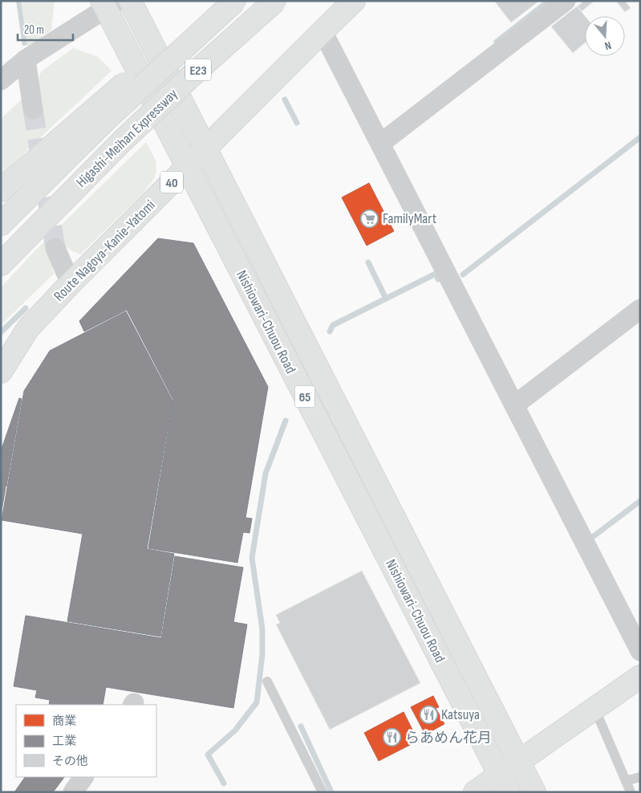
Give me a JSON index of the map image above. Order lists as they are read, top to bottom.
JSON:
{
  "streets": {
    "main road": [
      "E23",
      "Higashi-Meihan Expressway",
      "40",
      "Route Nagoya-Kanie-Yatomi",
      "Nishiowari-Chuou Road",
      "65"
    ]
  },
  "crossings": [
    ["Route Nagoya-Kanie-Yatomi", "Nishiowari-Chuou Road"]
  ],
  "places": {
    "supermarket": ["FamilyMart"],
    "restaurant": ["Katsuya", "らあめん花月"]
  },
  "legend": ["商業", "工業", "その他"],
  "scale_bar": "20 m",
  "north": "bottom"
}
